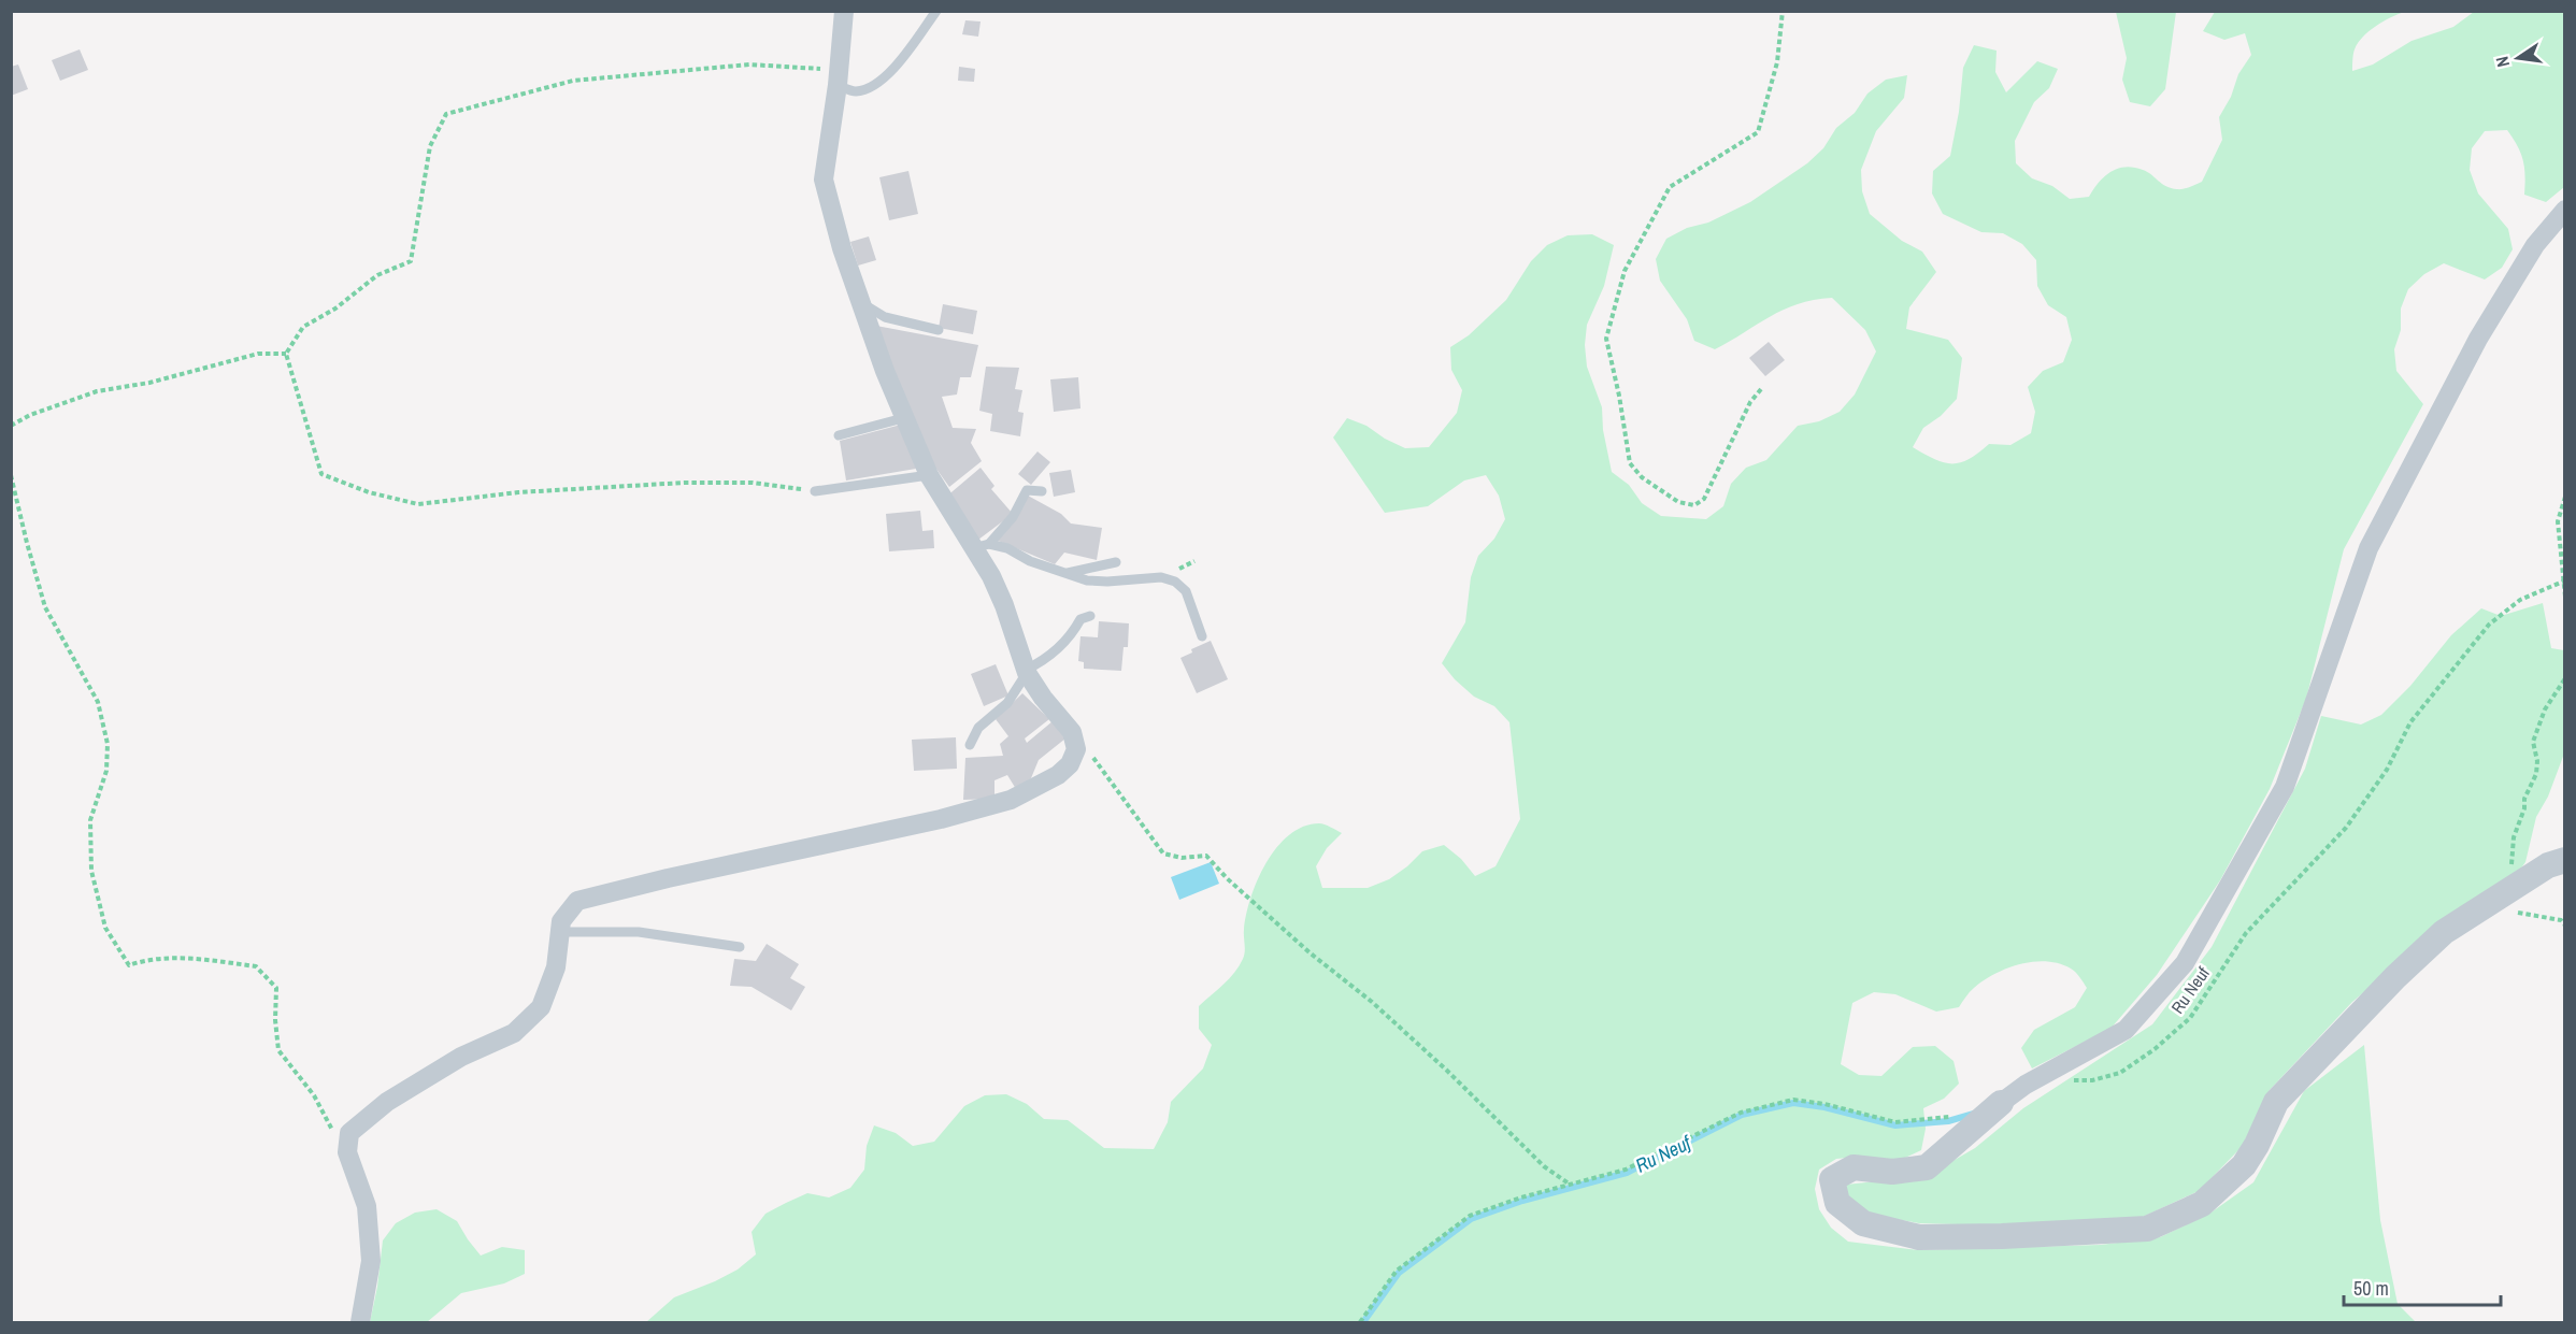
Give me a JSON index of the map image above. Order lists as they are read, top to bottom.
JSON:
{
  "streets": {
    "path": ["Ru Neuf"]
  },
  "water": ["Ru Neuf"],
  "scale_bar": "50 m",
  "north": "left"
}
